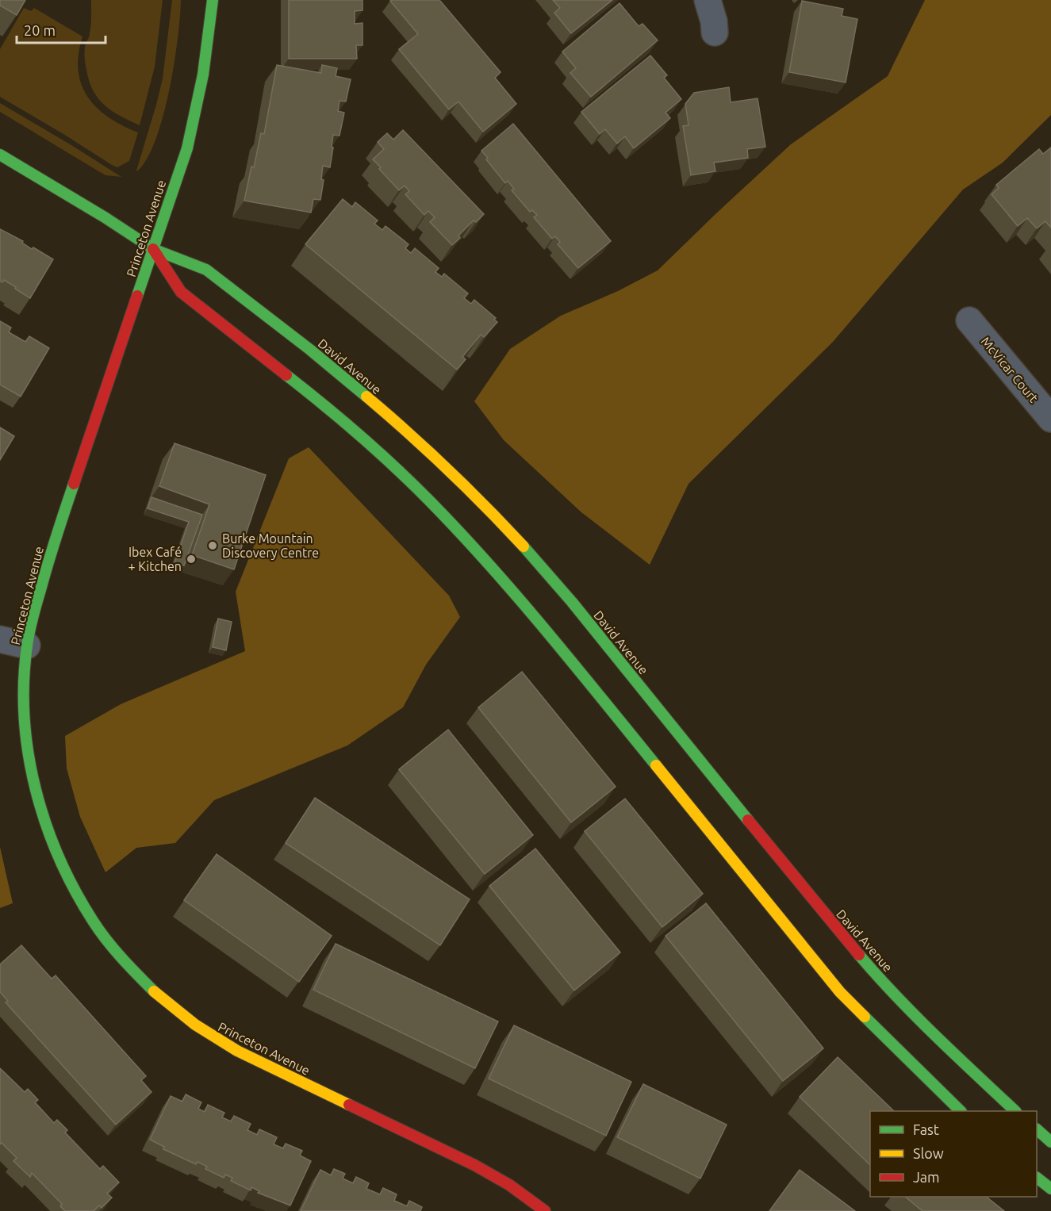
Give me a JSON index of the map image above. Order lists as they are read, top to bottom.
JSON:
{
  "streets": {
    "main road": ["Princeton Avenue", "David Avenue"],
    "street": ["McVicar Court"]
  },
  "crossings": [
    ["Princeton Avenue", "David Avenue"]
  ],
  "places": ["Burke Mountain Discovery Centre", "Ibex Café + Kitchen"],
  "legend": ["Fast", "Slow", "Jam"],
  "scale_bar": "20 m"
}
